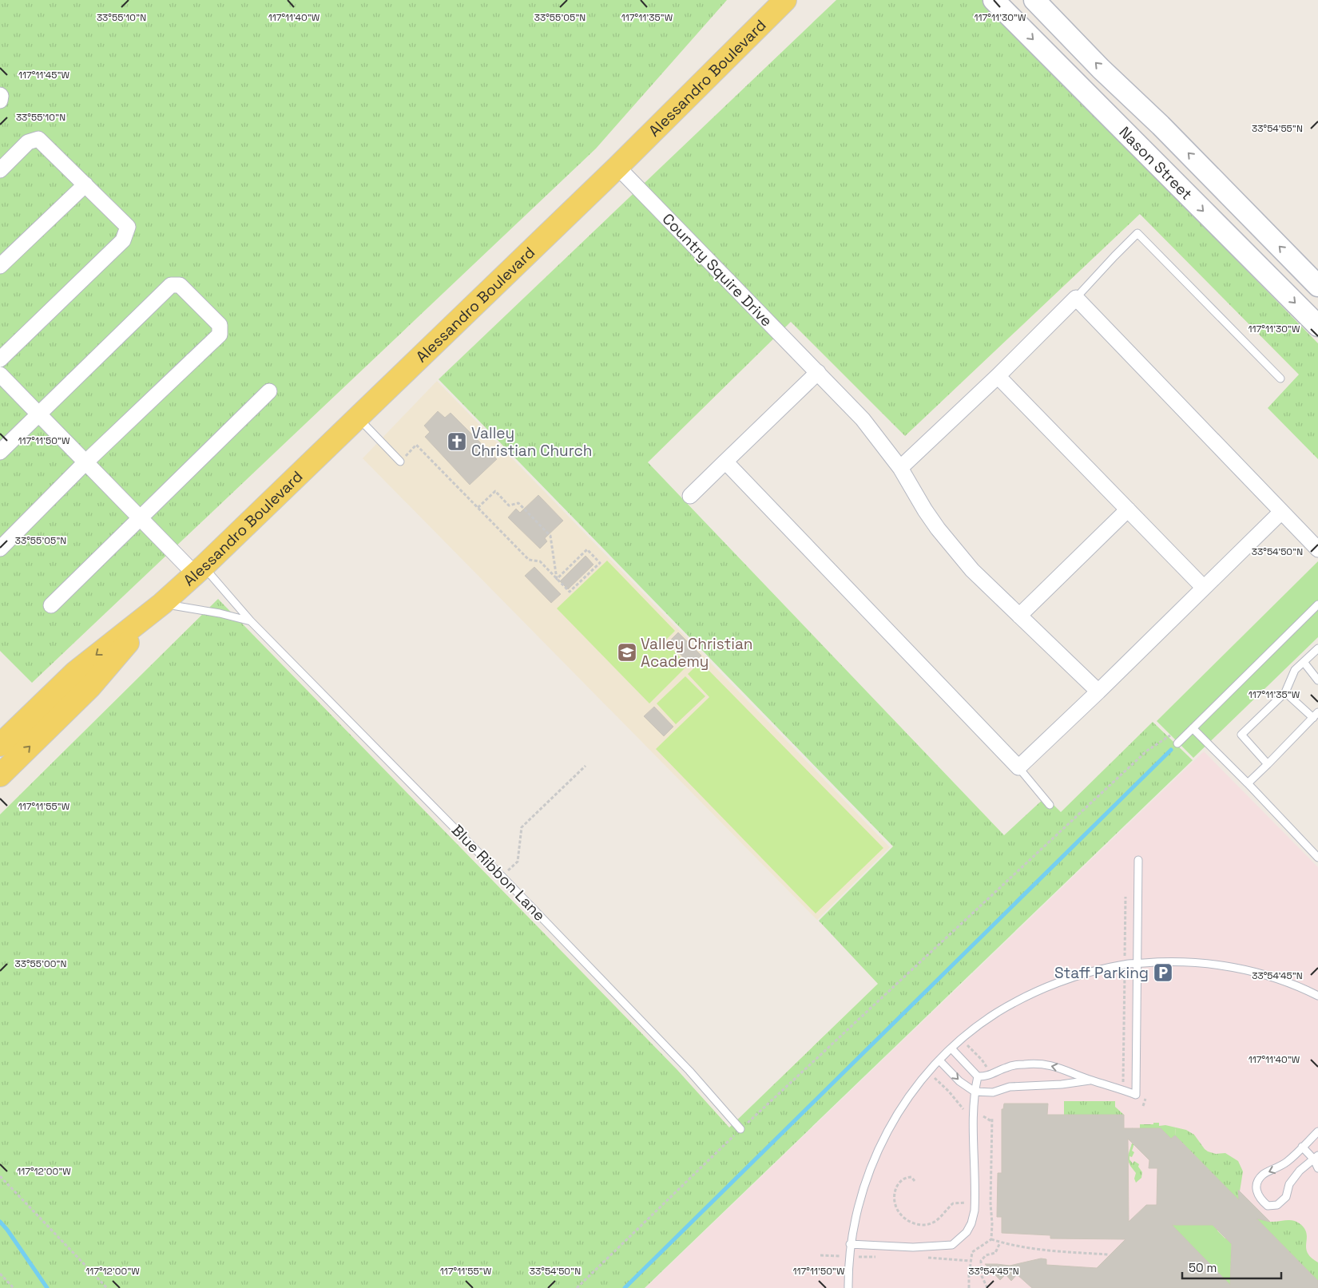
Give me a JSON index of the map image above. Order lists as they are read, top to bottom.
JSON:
{
  "streets": {
    "main road": ["Alessandro Boulevard", "Nason Street"],
    "street": ["Country Squire Drive"],
    "lane": ["Blue Ribbon Lane"]
  },
  "crossings": [
    ["Alessandro Boulevard", "Country Squire Drive"],
    ["Alessandro Boulevard", "Blue Ribbon Lane"]
  ],
  "places": {
    "church": ["Valley Christian Church"],
    "school or university": ["Valley Christian Academy"],
    "parking": ["Staff Parking"]
  },
  "scale_bar": "50 m",
  "coordinates": [
    "33°55'10\"N",
    "33°55'05\"N",
    "117°11'40\"W",
    "117°11'35\"W",
    "117°11'30\"W",
    "117°11'45\"W",
    "33°54'55\"N",
    "117°11'50\"W",
    "33°54'50\"N",
    "117°11'55\"W",
    "33°55'00\"N",
    "33°54'45\"N",
    "117°12'00\"W"
  ]
}
